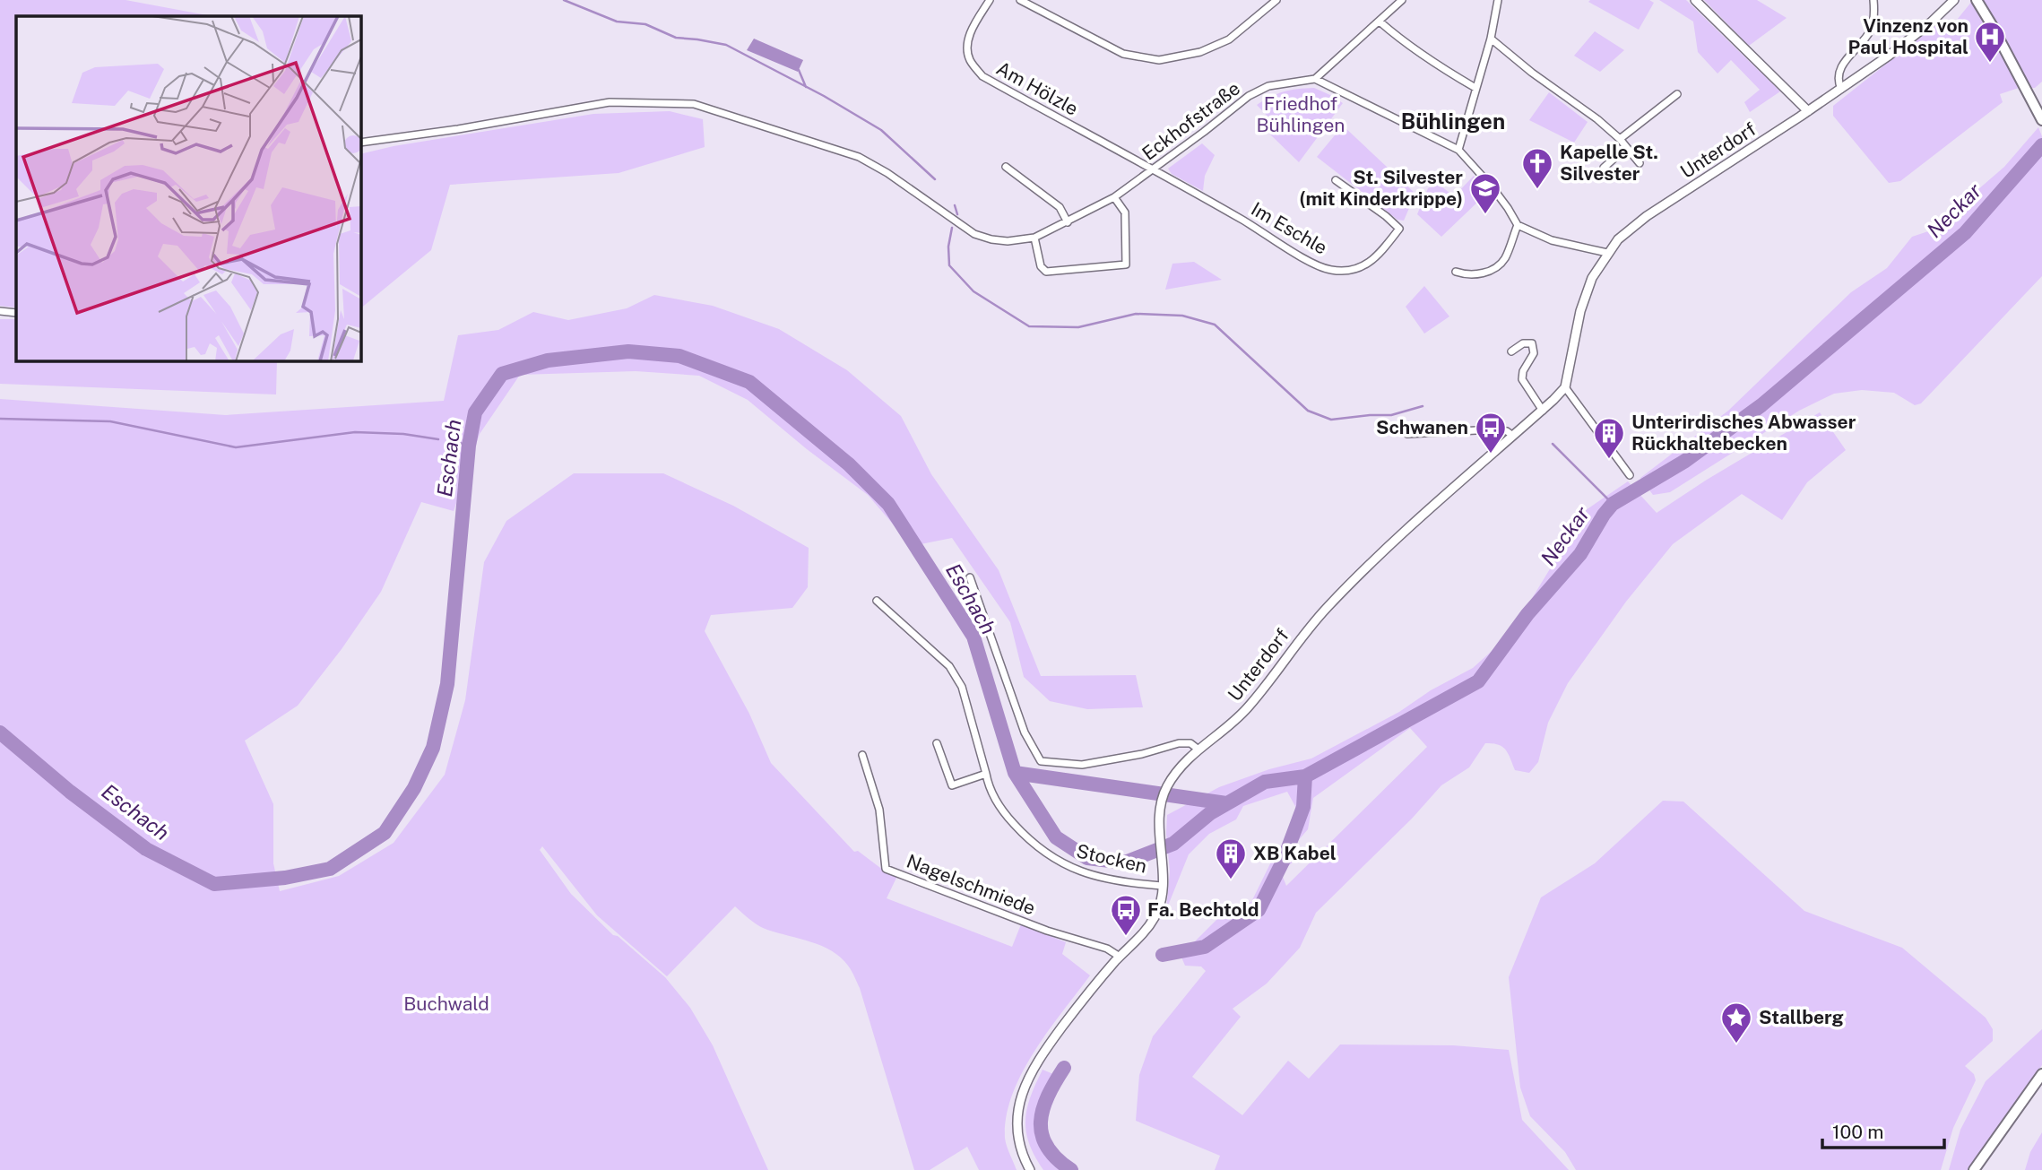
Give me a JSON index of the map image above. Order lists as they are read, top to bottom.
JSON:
{
  "streets": {
    "street": [
      "Am Hölzle",
      "Eckhofstraße",
      "Unterdorf",
      "Im Eschle",
      "Stocken",
      "Nagelschmiede"
    ]
  },
  "crossings": [
    ["Am Hölzle", "Eckhofstraße"],
    ["Am Hölzle", "Im Eschle"],
    ["Eckhofstraße", "Im Eschle"],
    ["Unterdorf", "Stocken"],
    ["Unterdorf", "Nagelschmiede"]
  ],
  "districts": ["Bühlingen"],
  "water": ["Neckar", "Eschach"],
  "parks": ["Friedhof Bühlingen", "Buchwald"],
  "places": {
    "hospital": ["Vinzenz von Paul Hospital"],
    "church": ["Kapelle St. Silvester"],
    "school or university": ["St. Silvester (mit Kinderkrippe)"],
    "bus stop": ["Schwanen", "Fa. Bechtold"],
    "building": ["Unterirdisches Abwasser Rückhaltebecken", "XB Kabel"],
    "place": ["Stallberg"]
  },
  "scale_bar": "100 m"
}
